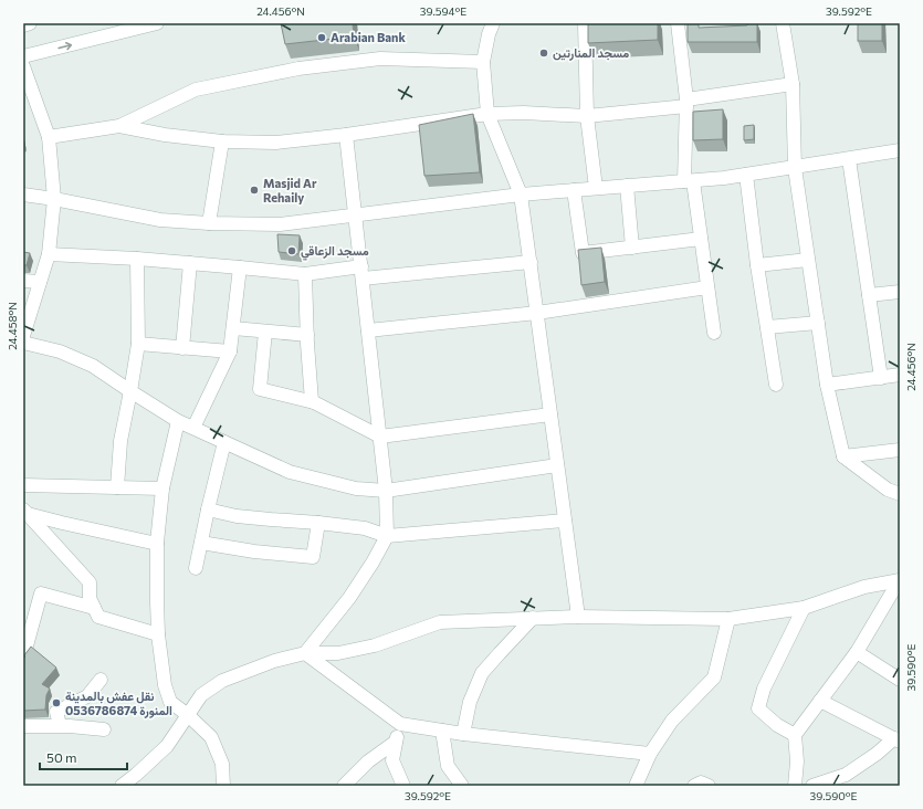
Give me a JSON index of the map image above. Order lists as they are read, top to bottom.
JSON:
{
  "places": [
    "Arabian Bank",
    "مسجد المنارتين",
    "Masjid Ar Rehaily",
    "مسجد الزعاقي",
    "نقل عفش بالمدينة المنورة 0536786874"
  ],
  "scale_bar": "50 m",
  "coordinates": [
    "24.456°N",
    "39.594°E",
    "39.592°E",
    "24.458°N",
    "39.590°E"
  ]
}
